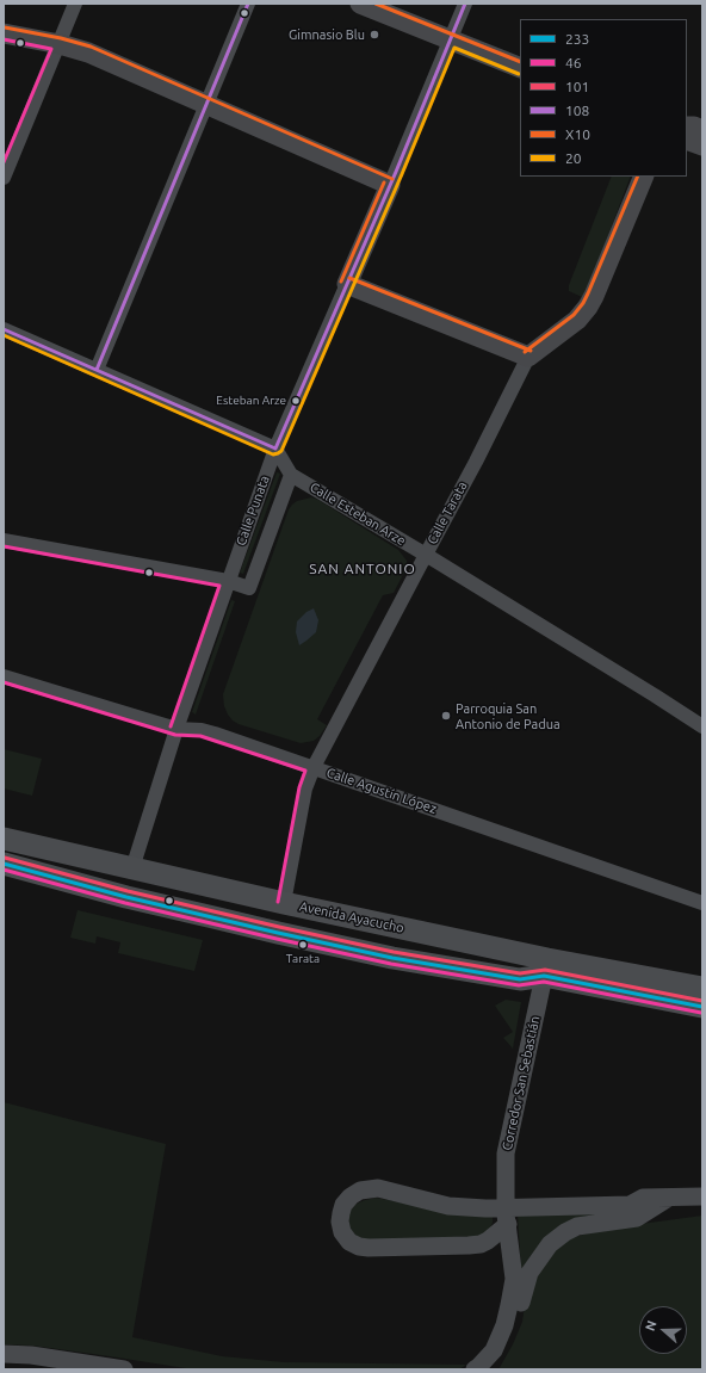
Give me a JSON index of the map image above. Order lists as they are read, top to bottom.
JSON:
{
  "streets": {
    "main road": ["Calle Punata", "Calle Tarata", "Avenida Ayacucho"],
    "street": ["Calle Esteban Arze", "Calle Agustín López", "Corredor San Sebastián"]
  },
  "crossings": [
    ["Calle Punata", "Calle Esteban Arze"],
    ["Calle Punata", "Calle Agustín López"],
    ["Calle Punata", "Avenida Ayacucho"],
    ["Calle Tarata", "Calle Esteban Arze"],
    ["Calle Tarata", "Calle Agustín López"],
    ["Calle Tarata", "Avenida Ayacucho"],
    ["Avenida Ayacucho", "Corredor San Sebastián"]
  ],
  "districts": ["SAN ANTONIO"],
  "places": [
    "Gimnasio Blu",
    "Esteban Arze",
    "Parroquia San Antonio de Padua",
    "Tarata"
  ],
  "lines": [
    "transit line 108",
    "transit line X10",
    "transit line 46",
    "transit line 20",
    "transit line 101",
    "transit line 233"
  ],
  "legend": [
    "233",
    "46",
    "101",
    "108",
    "X10",
    "20"
  ],
  "north": "left"
}
